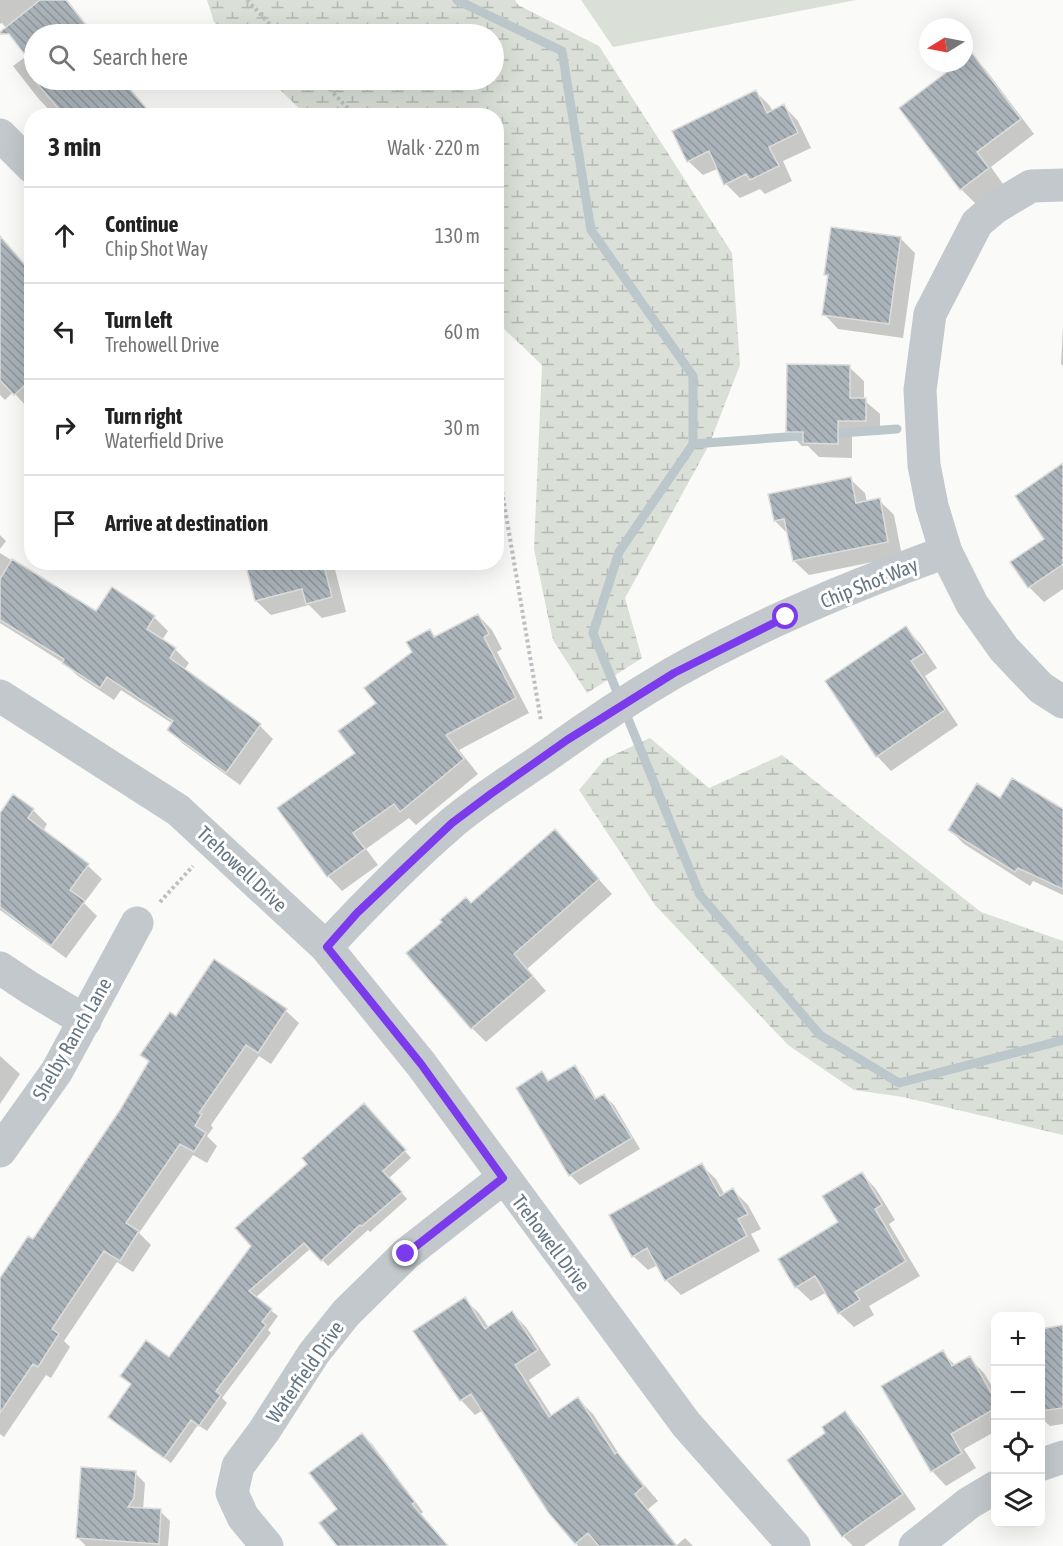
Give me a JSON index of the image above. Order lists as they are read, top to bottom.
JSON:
{
  "streets": {
    "street": [
      "Chip Shot Way",
      "Trehowell Drive",
      "Shelby Ranch Lane",
      "Waterfield Drive"
    ]
  },
  "crossings": [
    ["Chip Shot Way", "Trehowell Drive"],
    ["Trehowell Drive", "Waterfield Drive"]
  ],
  "north": "left",
  "page": {
    "search": "Search here",
    "heading": ["3 min", "Walk · 220 m"],
    "list": [
      ["Continue", "Chip Shot Way", "130 m"],
      ["Turn left", "Trehowell Drive", "60 m"],
      ["Turn right", "Waterfield Drive", "30 m"],
      "Arrive at destination"
    ],
    "map_buttons": ["+", "−"]
  }
}
